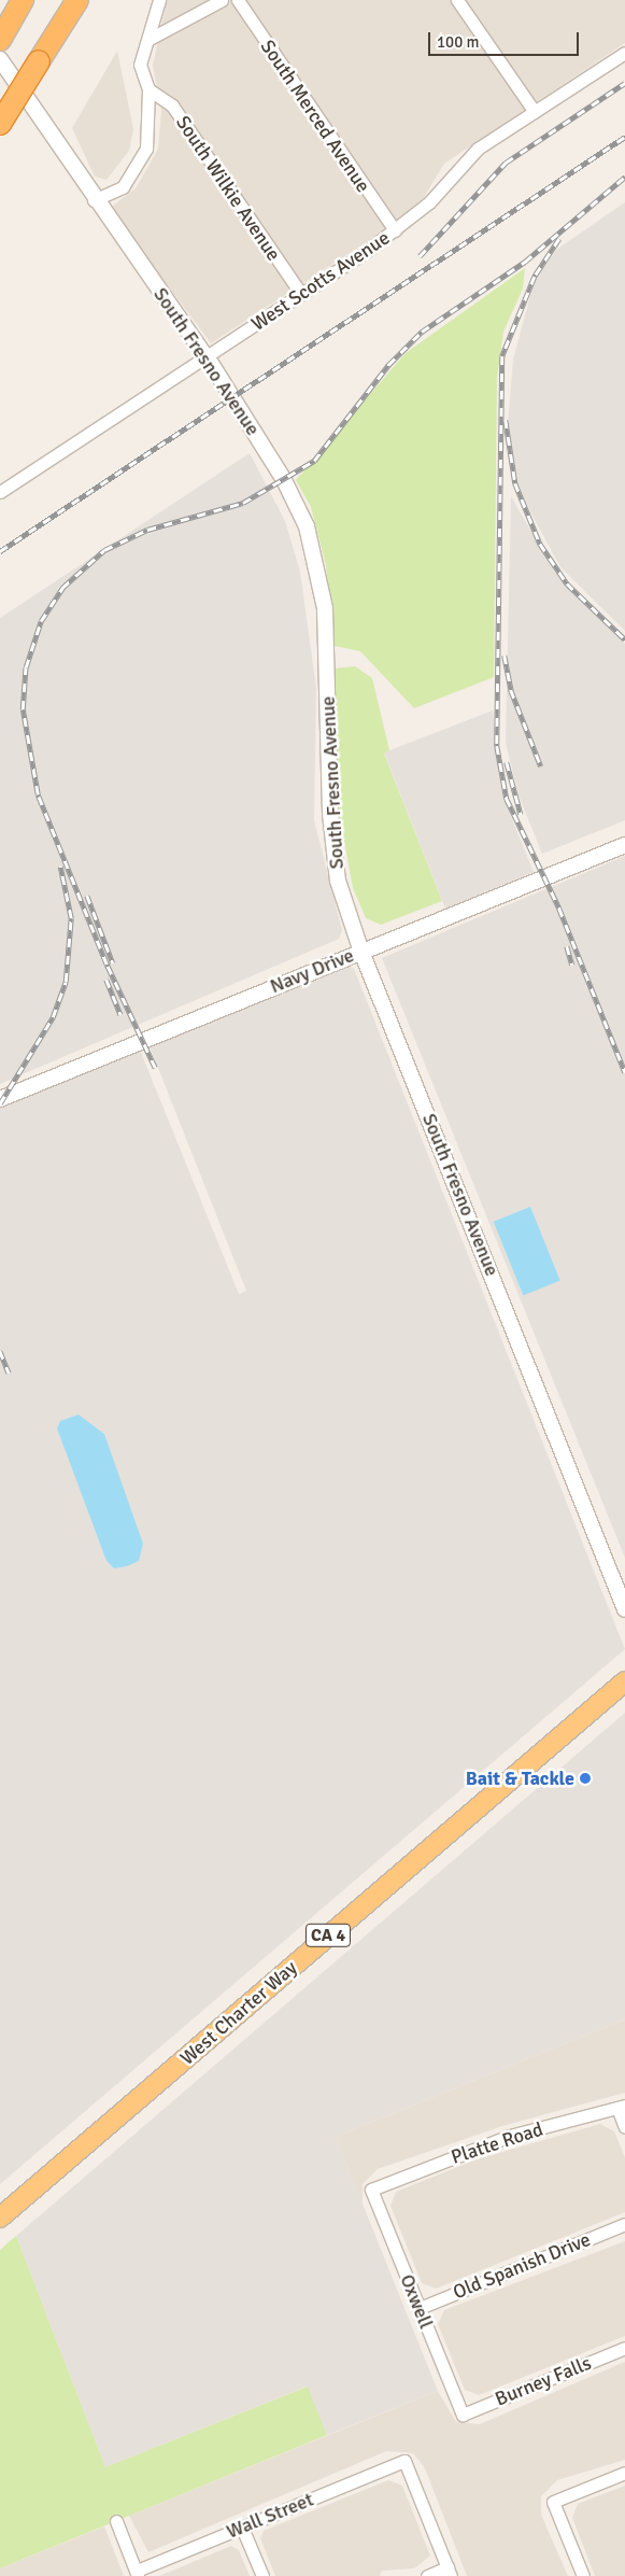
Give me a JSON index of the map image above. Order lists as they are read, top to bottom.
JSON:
{
  "streets": {
    "highway": ["CA 4", "West Charter Way"],
    "street": [
      "South Merced Avenue",
      "South Wilkie Avenue",
      "West Scotts Avenue",
      "South Fresno Avenue",
      "Navy Drive",
      "Platte Road",
      "Old Spanish Drive",
      "Oxwell",
      "Burney Falls",
      "Wall Street"
    ]
  },
  "crossings": [
    ["South Merced Avenue", "West Scotts Avenue"],
    ["South Wilkie Avenue", "West Scotts Avenue"],
    ["West Scotts Avenue", "South Fresno Avenue"],
    ["South Fresno Avenue", "Navy Drive"],
    ["Platte Road", "Oxwell"],
    ["Old Spanish Drive", "Oxwell"],
    ["Oxwell", "Burney Falls"]
  ],
  "places": ["Bait & Tackle"],
  "scale_bar": "100 m"
}
